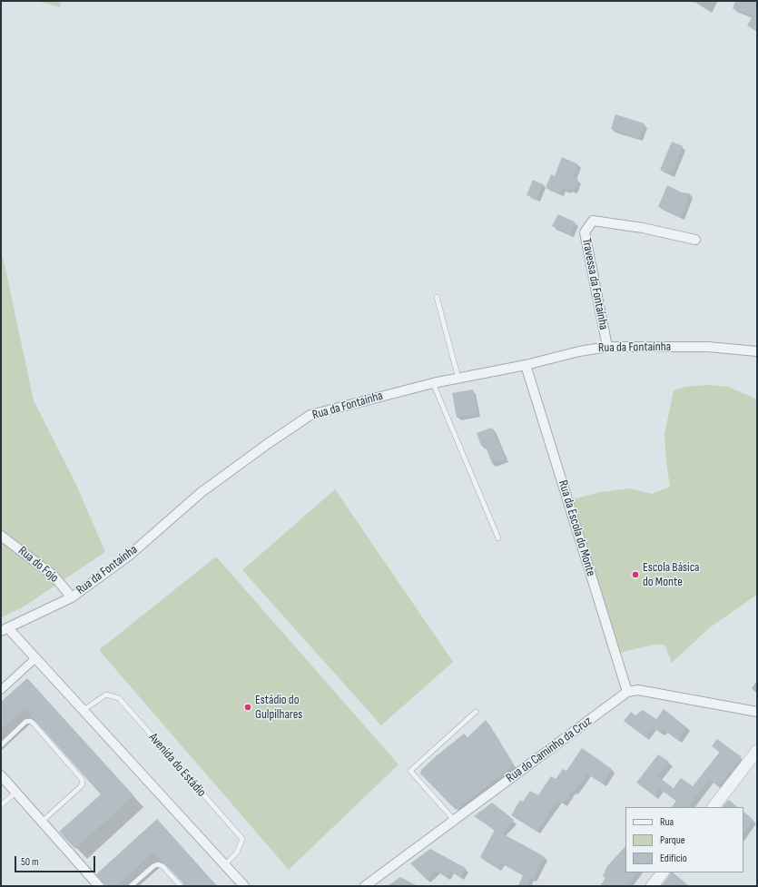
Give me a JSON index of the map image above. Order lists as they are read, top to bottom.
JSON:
{
  "streets": {
    "street": [
      "Travessa da Fontaínha",
      "Rua da Fontaínha",
      "Rua da Escola do Monte",
      "Rua do Fojo",
      "Rua do Caminho da Cruz"
    ],
    "lane": ["Avenida do Estádio"]
  },
  "crossings": [
    ["Travessa da Fontaínha", "Rua da Fontaínha"],
    ["Rua da Fontaínha", "Rua da Escola do Monte"],
    ["Rua da Fontaínha", "Rua do Fojo"],
    ["Rua da Escola do Monte", "Rua do Caminho da Cruz"]
  ],
  "places": ["Escola Básica do Monte", "Estádio do Gulpilhares"],
  "legend": ["Rua", "Parque", "Edifício"],
  "scale_bar": "50 m"
}
